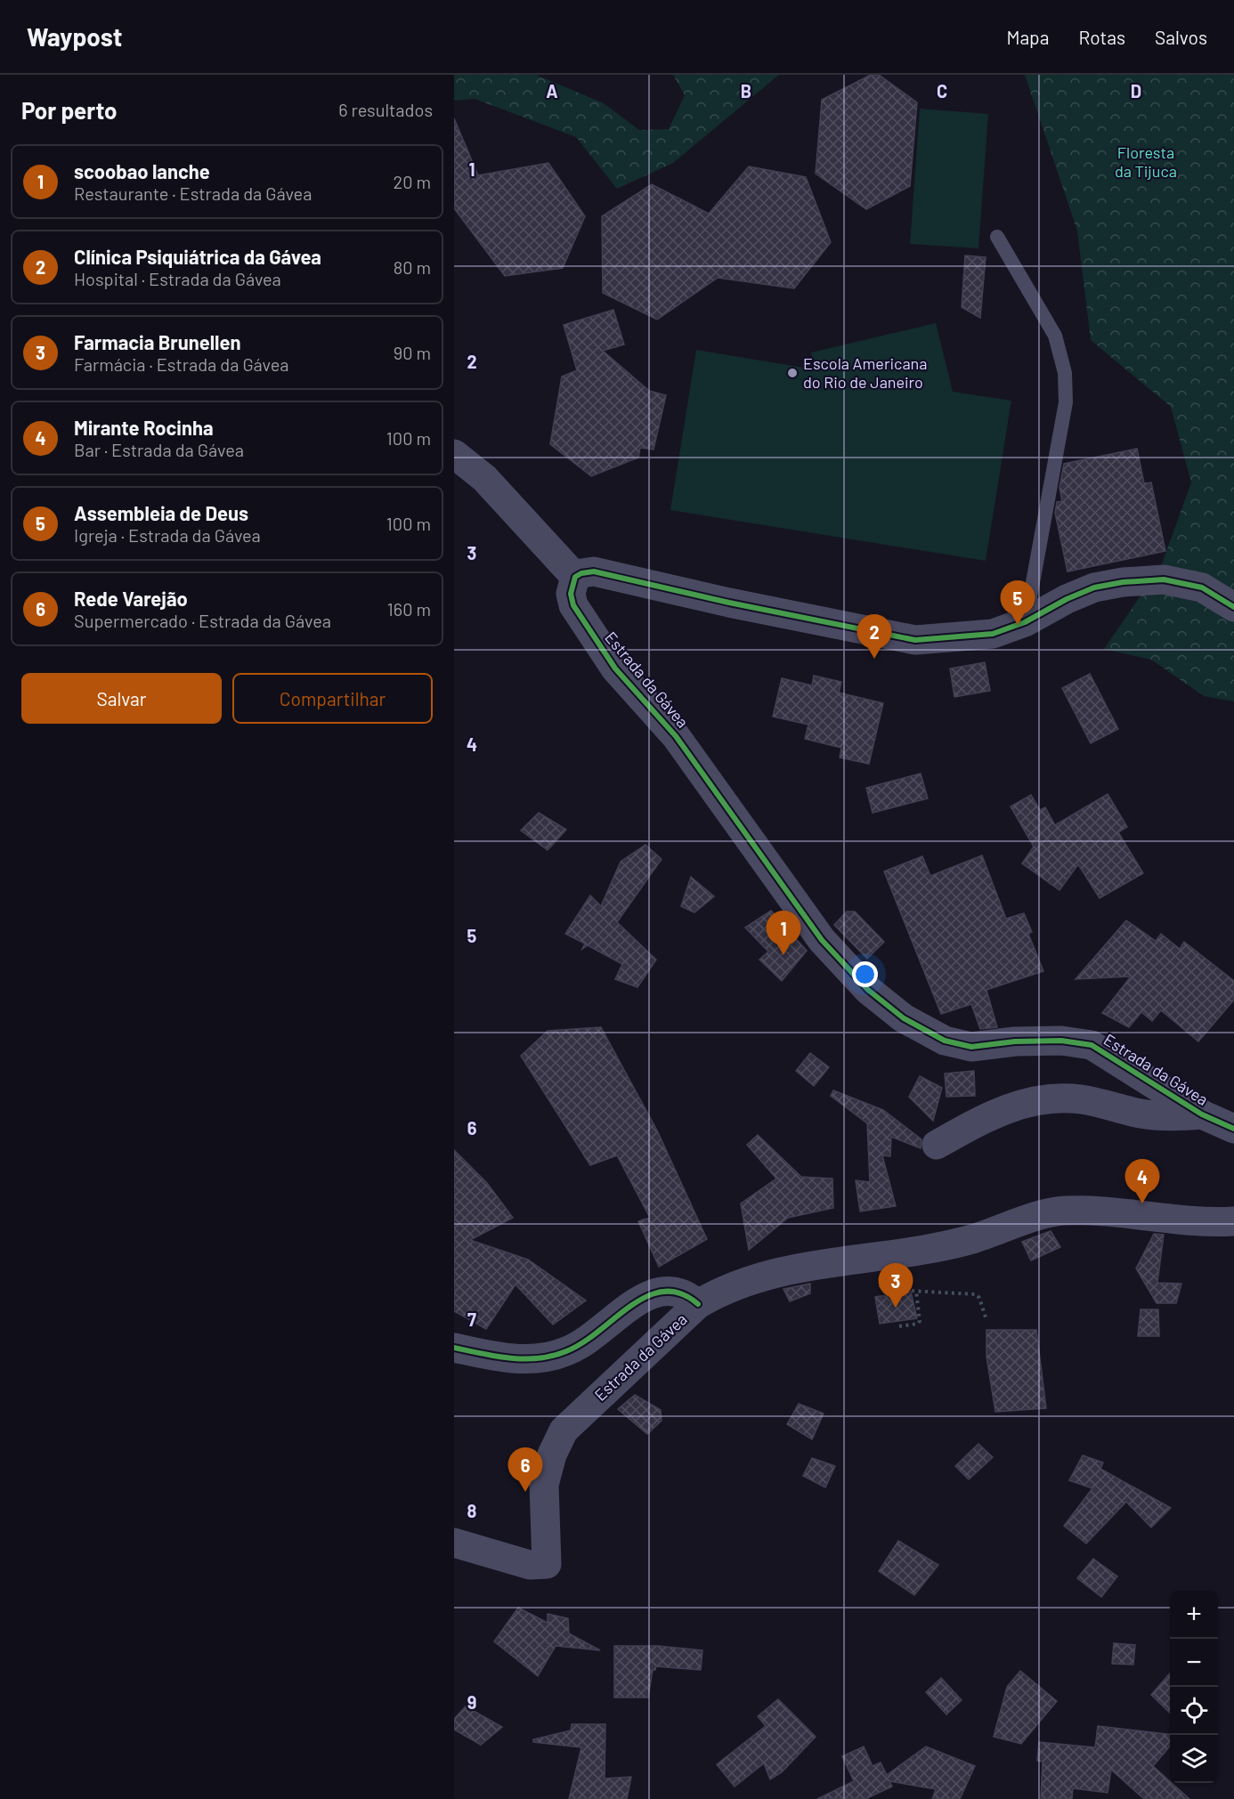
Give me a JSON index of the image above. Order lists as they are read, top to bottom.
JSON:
{
  "streets": {
    "street": ["Estrada da Gávea"]
  },
  "parks": ["Floresta da Tijuca"],
  "places": ["Escola Americana do Rio de Janeiro"],
  "page": {
    "header": "Waypost",
    "nav": ["Mapa", "Rotas", "Salvos"],
    "heading": ["Por perto", "6 resultados"],
    "list": [
      {
        "mark": "1",
        "name": "scoobao lanche",
        "note": "Restaurante · Estrada da Gávea",
        "value": "20 m"
      },
      {
        "mark": "2",
        "name": "Clínica Psiquiátrica da Gávea",
        "note": "Hospital · Estrada da Gávea",
        "value": "80 m"
      },
      {
        "mark": "3",
        "name": "Farmacia Brunellen",
        "note": "Farmácia · Estrada da Gávea",
        "value": "90 m"
      },
      {
        "mark": "4",
        "name": "Mirante Rocinha",
        "note": "Bar · Estrada da Gávea",
        "value": "100 m"
      },
      {
        "mark": "5",
        "name": "Assembleia de Deus",
        "note": "Igreja · Estrada da Gávea",
        "value": "100 m"
      },
      {
        "mark": "6",
        "name": "Rede Varejão",
        "note": "Supermercado · Estrada da Gávea",
        "value": "160 m"
      }
    ],
    "pins": [
      "5",
      "2",
      "1",
      "4",
      "3",
      "6"
    ],
    "buttons": ["Salvar", "Compartilhar"],
    "map_buttons": ["+", "−"]
  },
  "grid": {
    "columns": [
      "A",
      "B",
      "C",
      "D"
    ],
    "rows": [
      "1",
      "2",
      "3",
      "4",
      "5",
      "6",
      "7",
      "8",
      "9"
    ]
  }
}
